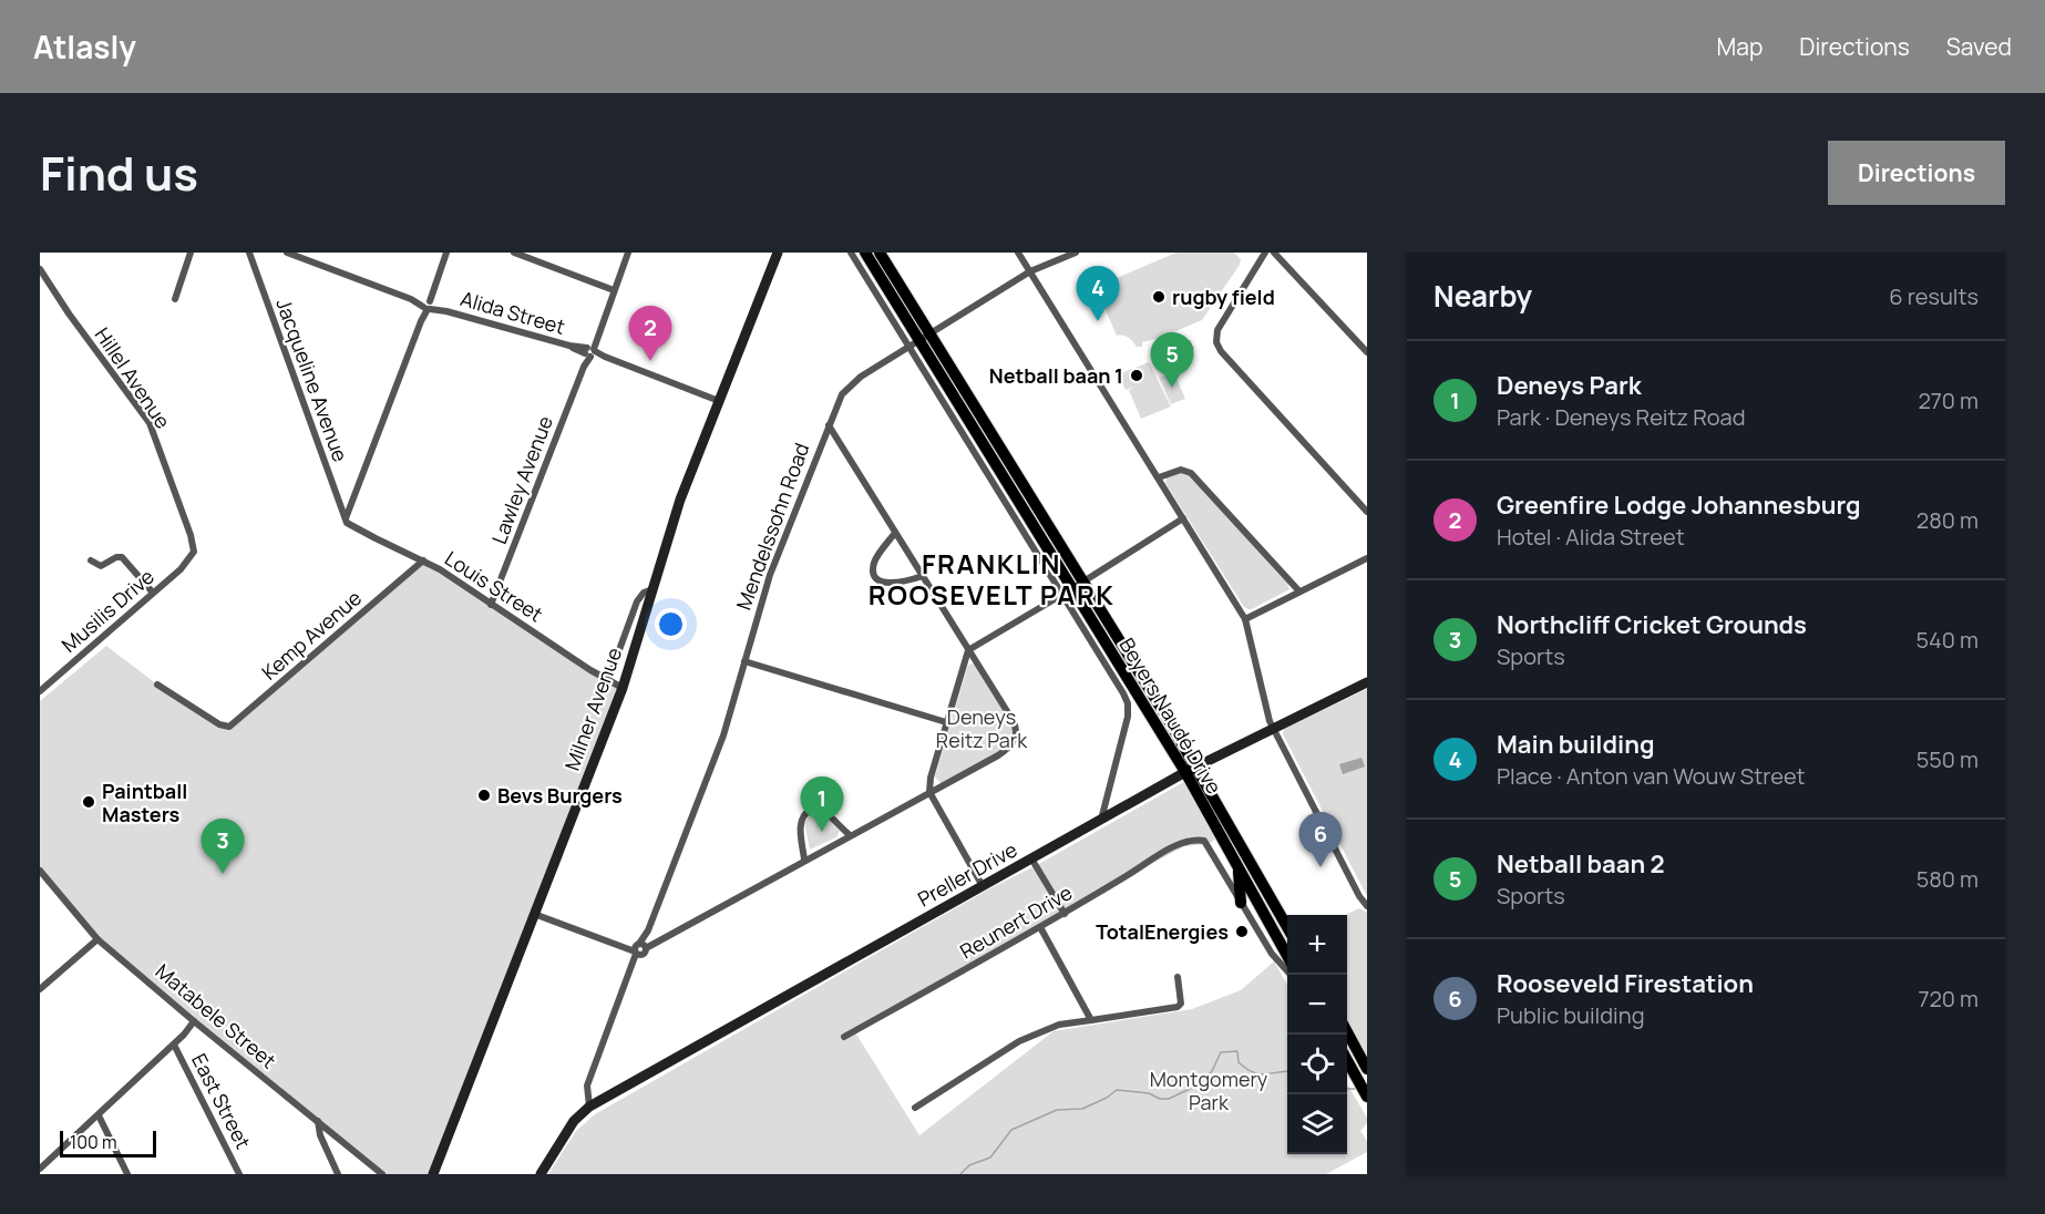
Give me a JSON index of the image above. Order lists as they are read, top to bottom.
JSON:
{
  "streets": {
    "main road": ["Milner Avenue", "Beyers Naudé Drive", "Preller Drive"],
    "street": [
      "Alida Street",
      "Hillel Avenue",
      "Jacqueline Avenue",
      "Lawley Avenue",
      "Mendelssohn Road",
      "Louis Street",
      "Musilis Drive",
      "Kemp Avenue",
      "Reunert Drive",
      "Matabele Street",
      "East Street"
    ]
  },
  "crossings": [
    ["Alida Street", "Lawley Avenue"],
    ["Alida Street", "Milner Avenue"],
    ["Hillel Avenue", "Musilis Drive"],
    ["Jacqueline Avenue", "Louis Street"],
    ["Lawley Avenue", "Louis Street"],
    ["Mendelssohn Road", "Beyers Naudé Drive"],
    ["Mendelssohn Road", "Preller Drive"],
    ["Louis Street", "Kemp Avenue"],
    ["Louis Street", "Milner Avenue"],
    ["Beyers Naudé Drive", "Preller Drive"]
  ],
  "districts": ["FRANKLIN ROOSEVELT PARK"],
  "parks": ["Deneys Reitz Park", "Montgomery Park"],
  "places": [
    "rugby field",
    "Netball baan 1",
    "Bevs Burgers",
    "Paintball Masters",
    "TotalEnergies"
  ],
  "scale_bar": "100 m",
  "page": {
    "header": "Atlasly",
    "nav": ["Map", "Directions", "Saved"],
    "title": "Find us",
    "buttons": "Directions",
    "heading": ["Nearby", "6 results"],
    "pins": [
      "4",
      "2",
      "5",
      "1",
      "6",
      "3"
    ],
    "list": [
      {
        "mark": "1",
        "name": "Deneys Park",
        "note": "Park · Deneys Reitz Road",
        "value": "270 m"
      },
      {
        "mark": "2",
        "name": "Greenfire Lodge Johannesburg",
        "note": "Hotel · Alida Street",
        "value": "280 m"
      },
      {
        "mark": "3",
        "name": "Northcliff Cricket Grounds",
        "note": "Sports",
        "value": "540 m"
      },
      {
        "mark": "4",
        "name": "Main building",
        "note": "Place · Anton van Wouw Street",
        "value": "550 m"
      },
      {
        "mark": "5",
        "name": "Netball baan 2",
        "note": "Sports",
        "value": "580 m"
      },
      {
        "mark": "6",
        "name": "Rooseveld Firestation",
        "note": "Public building",
        "value": "720 m"
      }
    ],
    "map_buttons": ["+", "−"],
    "scale": "100 m"
  }
}
